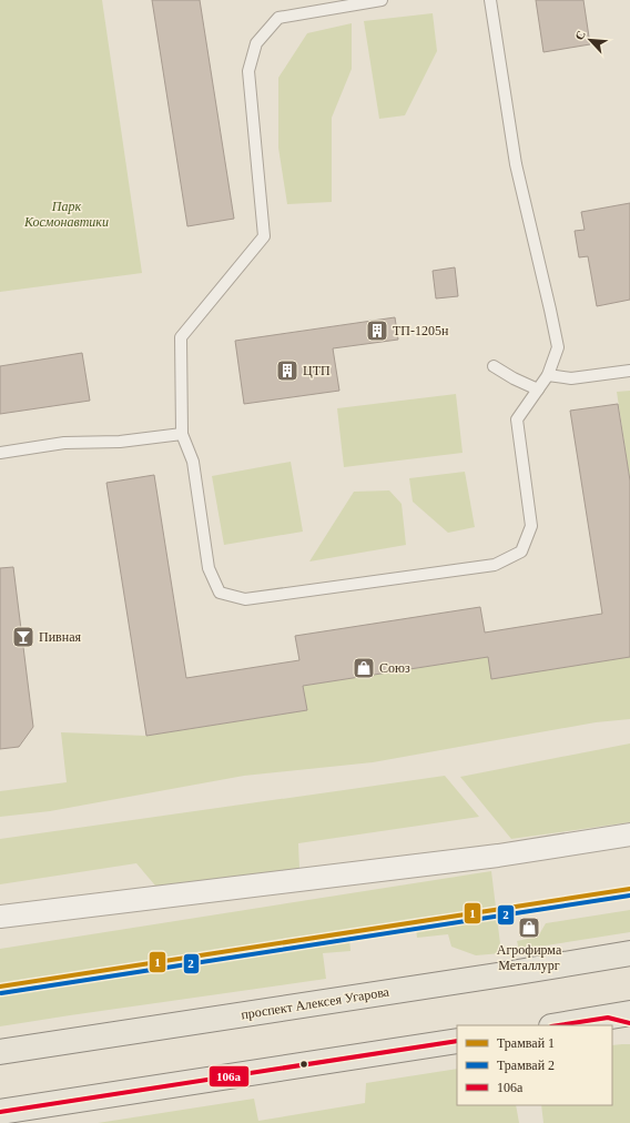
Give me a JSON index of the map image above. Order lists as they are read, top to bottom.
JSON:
{
  "streets": {
    "main road": ["проспект Алексея Угарова"]
  },
  "parks": ["Парк Космонавтики"],
  "places": {
    "building": ["ТП-1205н", "ЦТП"],
    "bar": ["Пивная"],
    "shop": ["Союз", "Агрофирма Металлург"]
  },
  "lines": ["tram line 1", "tram line 2", "transit line 106а"],
  "legend": ["Трамвай 1", "Трамвай 2", "106а"],
  "north": "top left"
}
